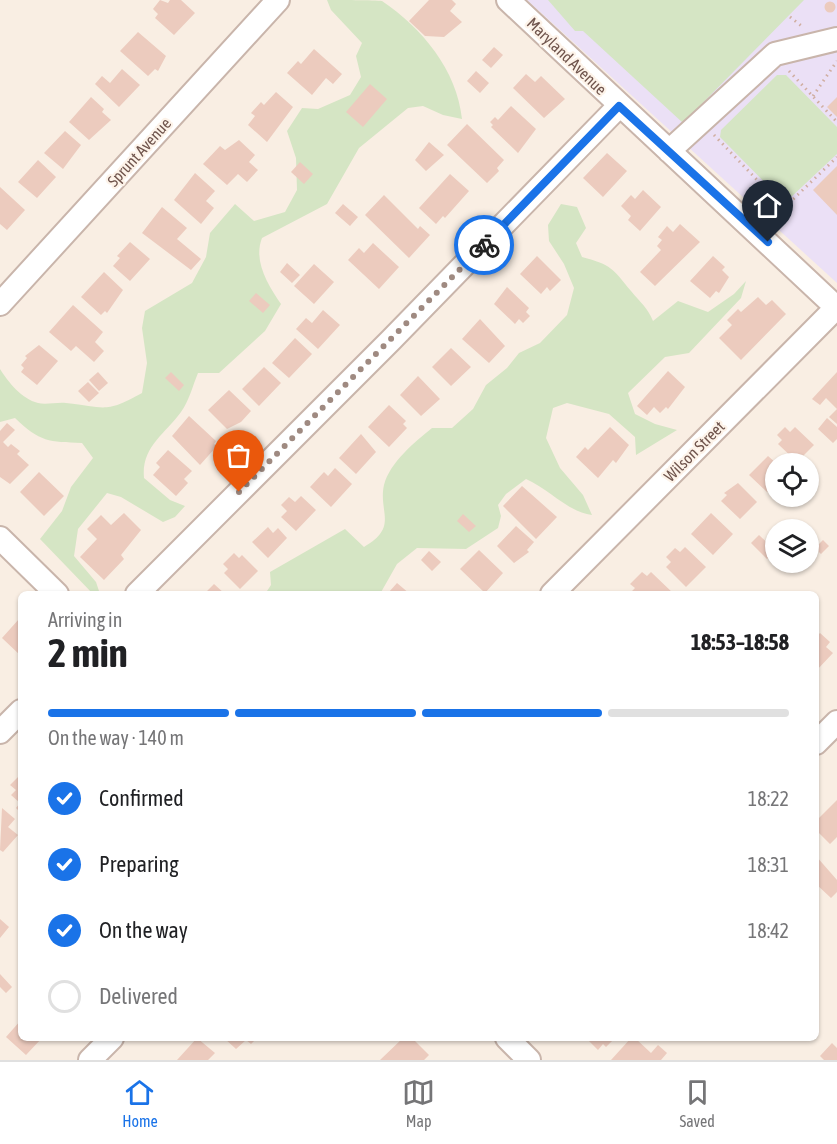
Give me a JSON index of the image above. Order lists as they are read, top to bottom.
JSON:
{
  "streets": {
    "street": ["Maryland Avenue", "Sprunt Avenue", "Wilson Street"]
  },
  "crossings": [
    ["Maryland Avenue", "Wilson Street"]
  ],
  "page": {
    "heading": ["2 min", "Arriving in", "18:53–18:58"],
    "bar": "On the way · 140 m",
    "list": [
      ["Confirmed", "18:22"],
      ["Preparing", "18:31"],
      ["On the way", "18:42"],
      "Delivered"
    ],
    "tabs": ["Home", "Map", "Saved"]
  }
}
